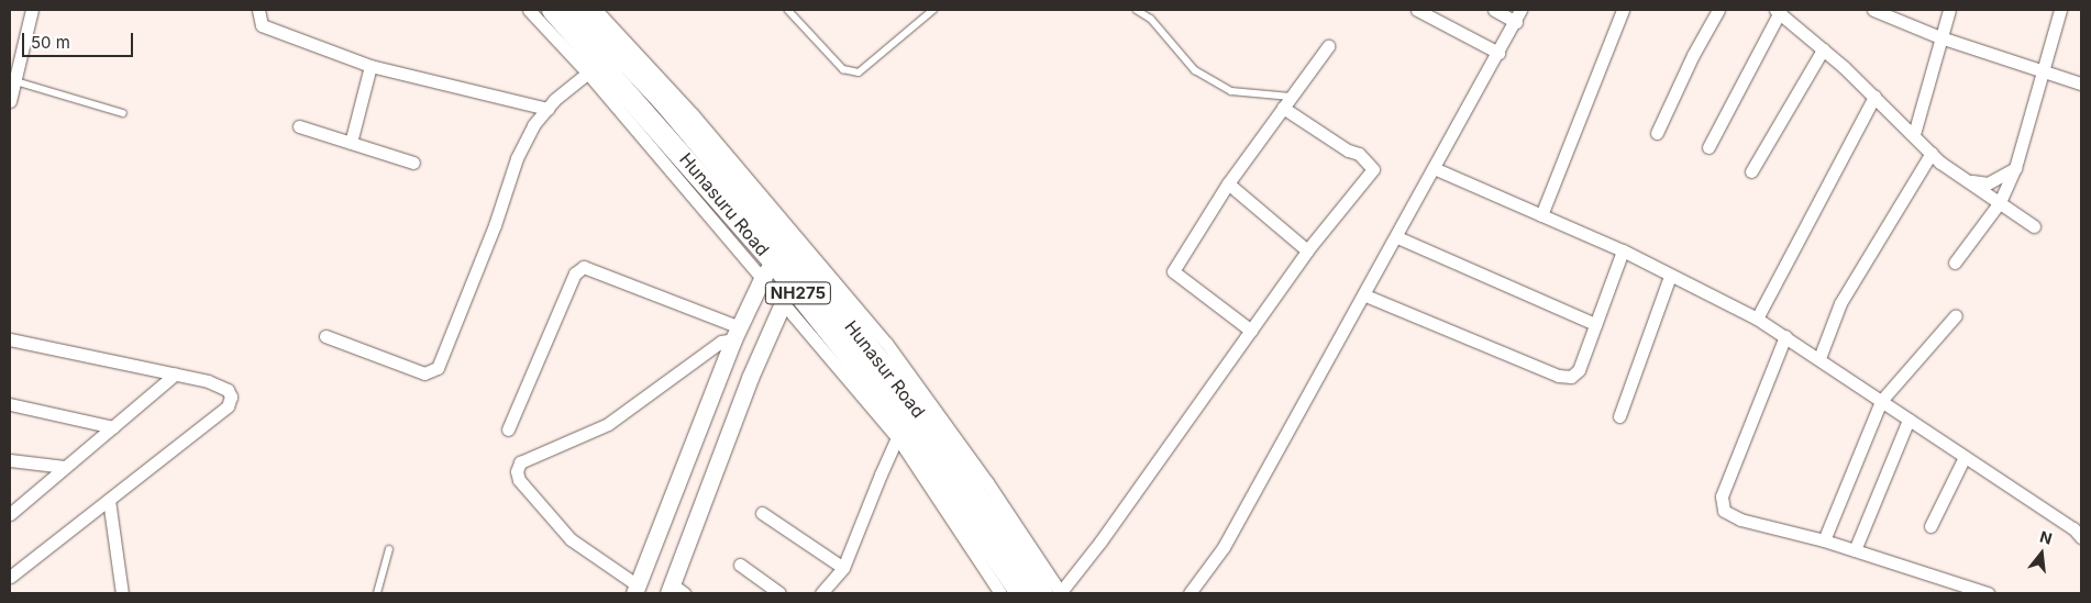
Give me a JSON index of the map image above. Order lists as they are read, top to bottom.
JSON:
{
  "streets": {
    "highway": ["Hunasuru Road", "NH275", "Hunasur Road"]
  },
  "crossings": [
    ["Hunasuru Road", "Hunasur Road"],
    ["NH275", "Hunasur Road"]
  ],
  "scale_bar": "50 m",
  "north": "top"
}
